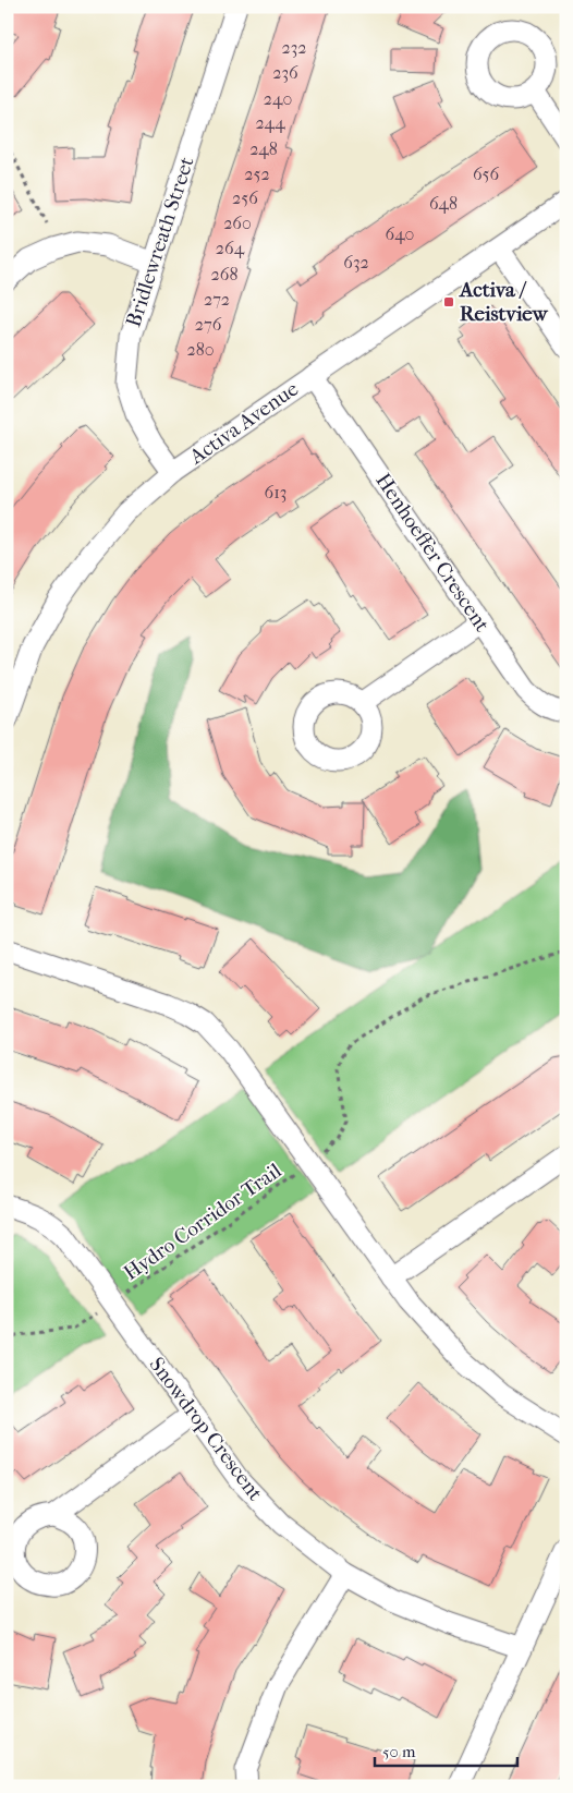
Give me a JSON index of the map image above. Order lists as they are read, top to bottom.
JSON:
{
  "streets": {
    "street": [
      "Bridlewreath Street",
      "Activa Avenue",
      "Henhoeffer Crescent",
      "Snowdrop Crescent"
    ],
    "path": ["Hydro Corridor Trail"]
  },
  "crossings": [
    ["Bridlewreath Street", "Activa Avenue"],
    ["Activa Avenue", "Henhoeffer Crescent"]
  ],
  "places": {
    "transit": ["Activa / Reistview"]
  },
  "house_numbers": [
    "232",
    "236",
    "240",
    "244",
    "248",
    "252",
    "656",
    "256",
    "648",
    "260",
    "640",
    "264",
    "632",
    "268",
    "272",
    "276",
    "280",
    "613"
  ],
  "scale_bar": "50 m"
}
